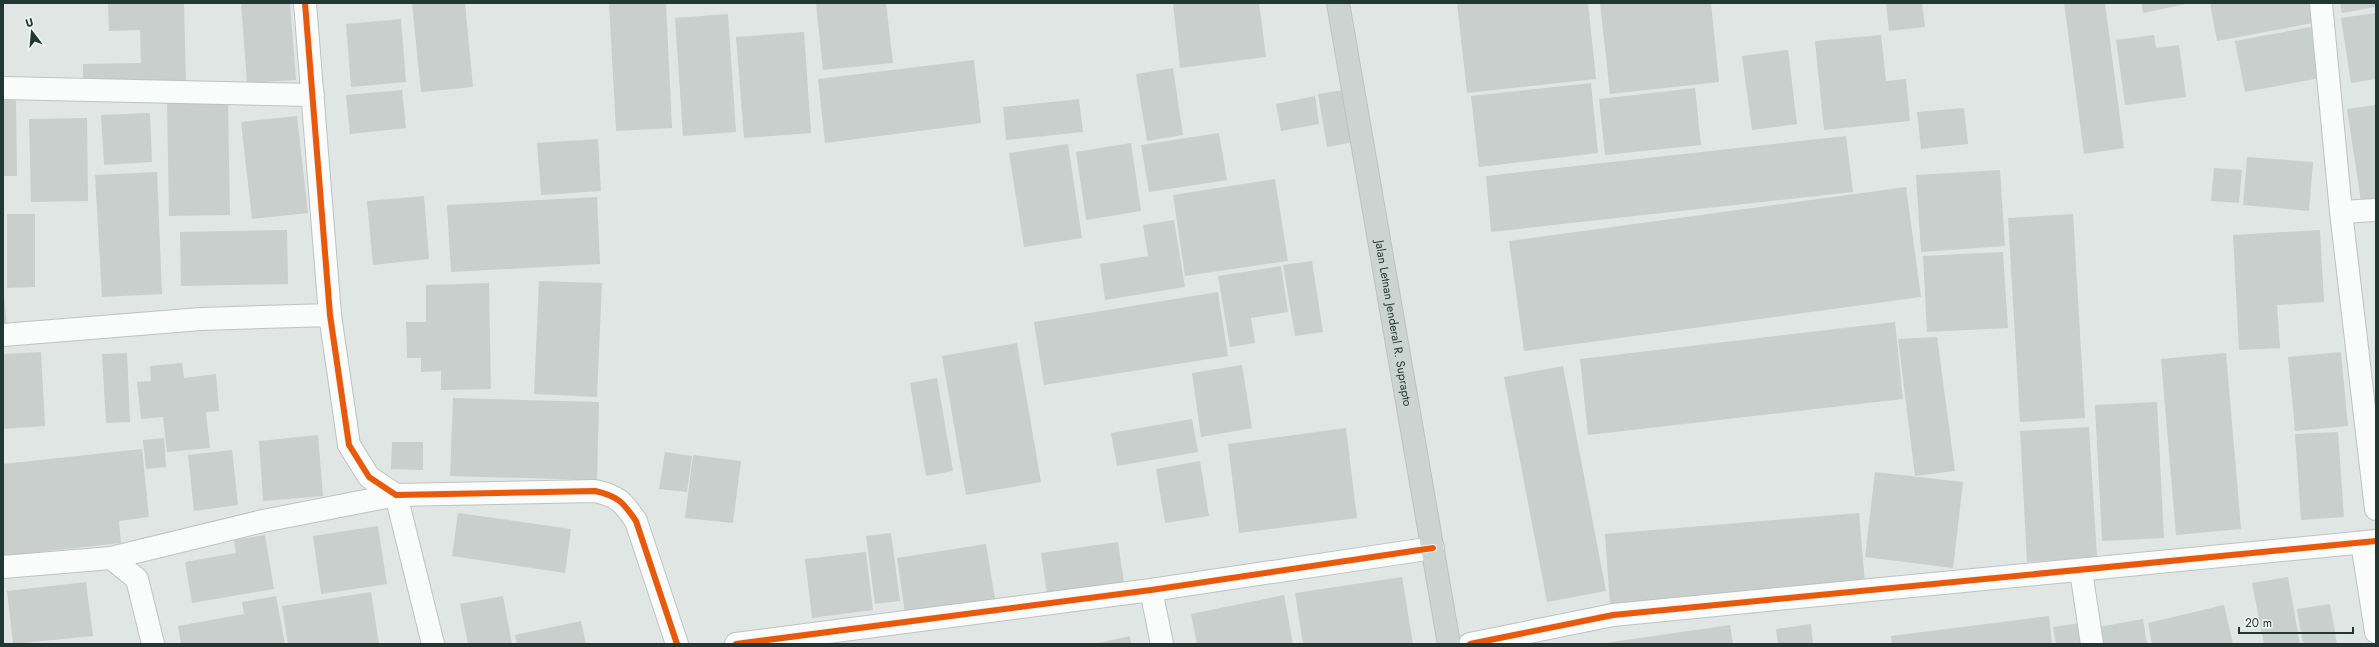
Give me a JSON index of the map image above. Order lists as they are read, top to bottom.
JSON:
{
  "streets": {
    "main road": ["Jalan Letnan Jenderal R. Suprapto"]
  },
  "scale_bar": "20 m",
  "north": "top"
}
